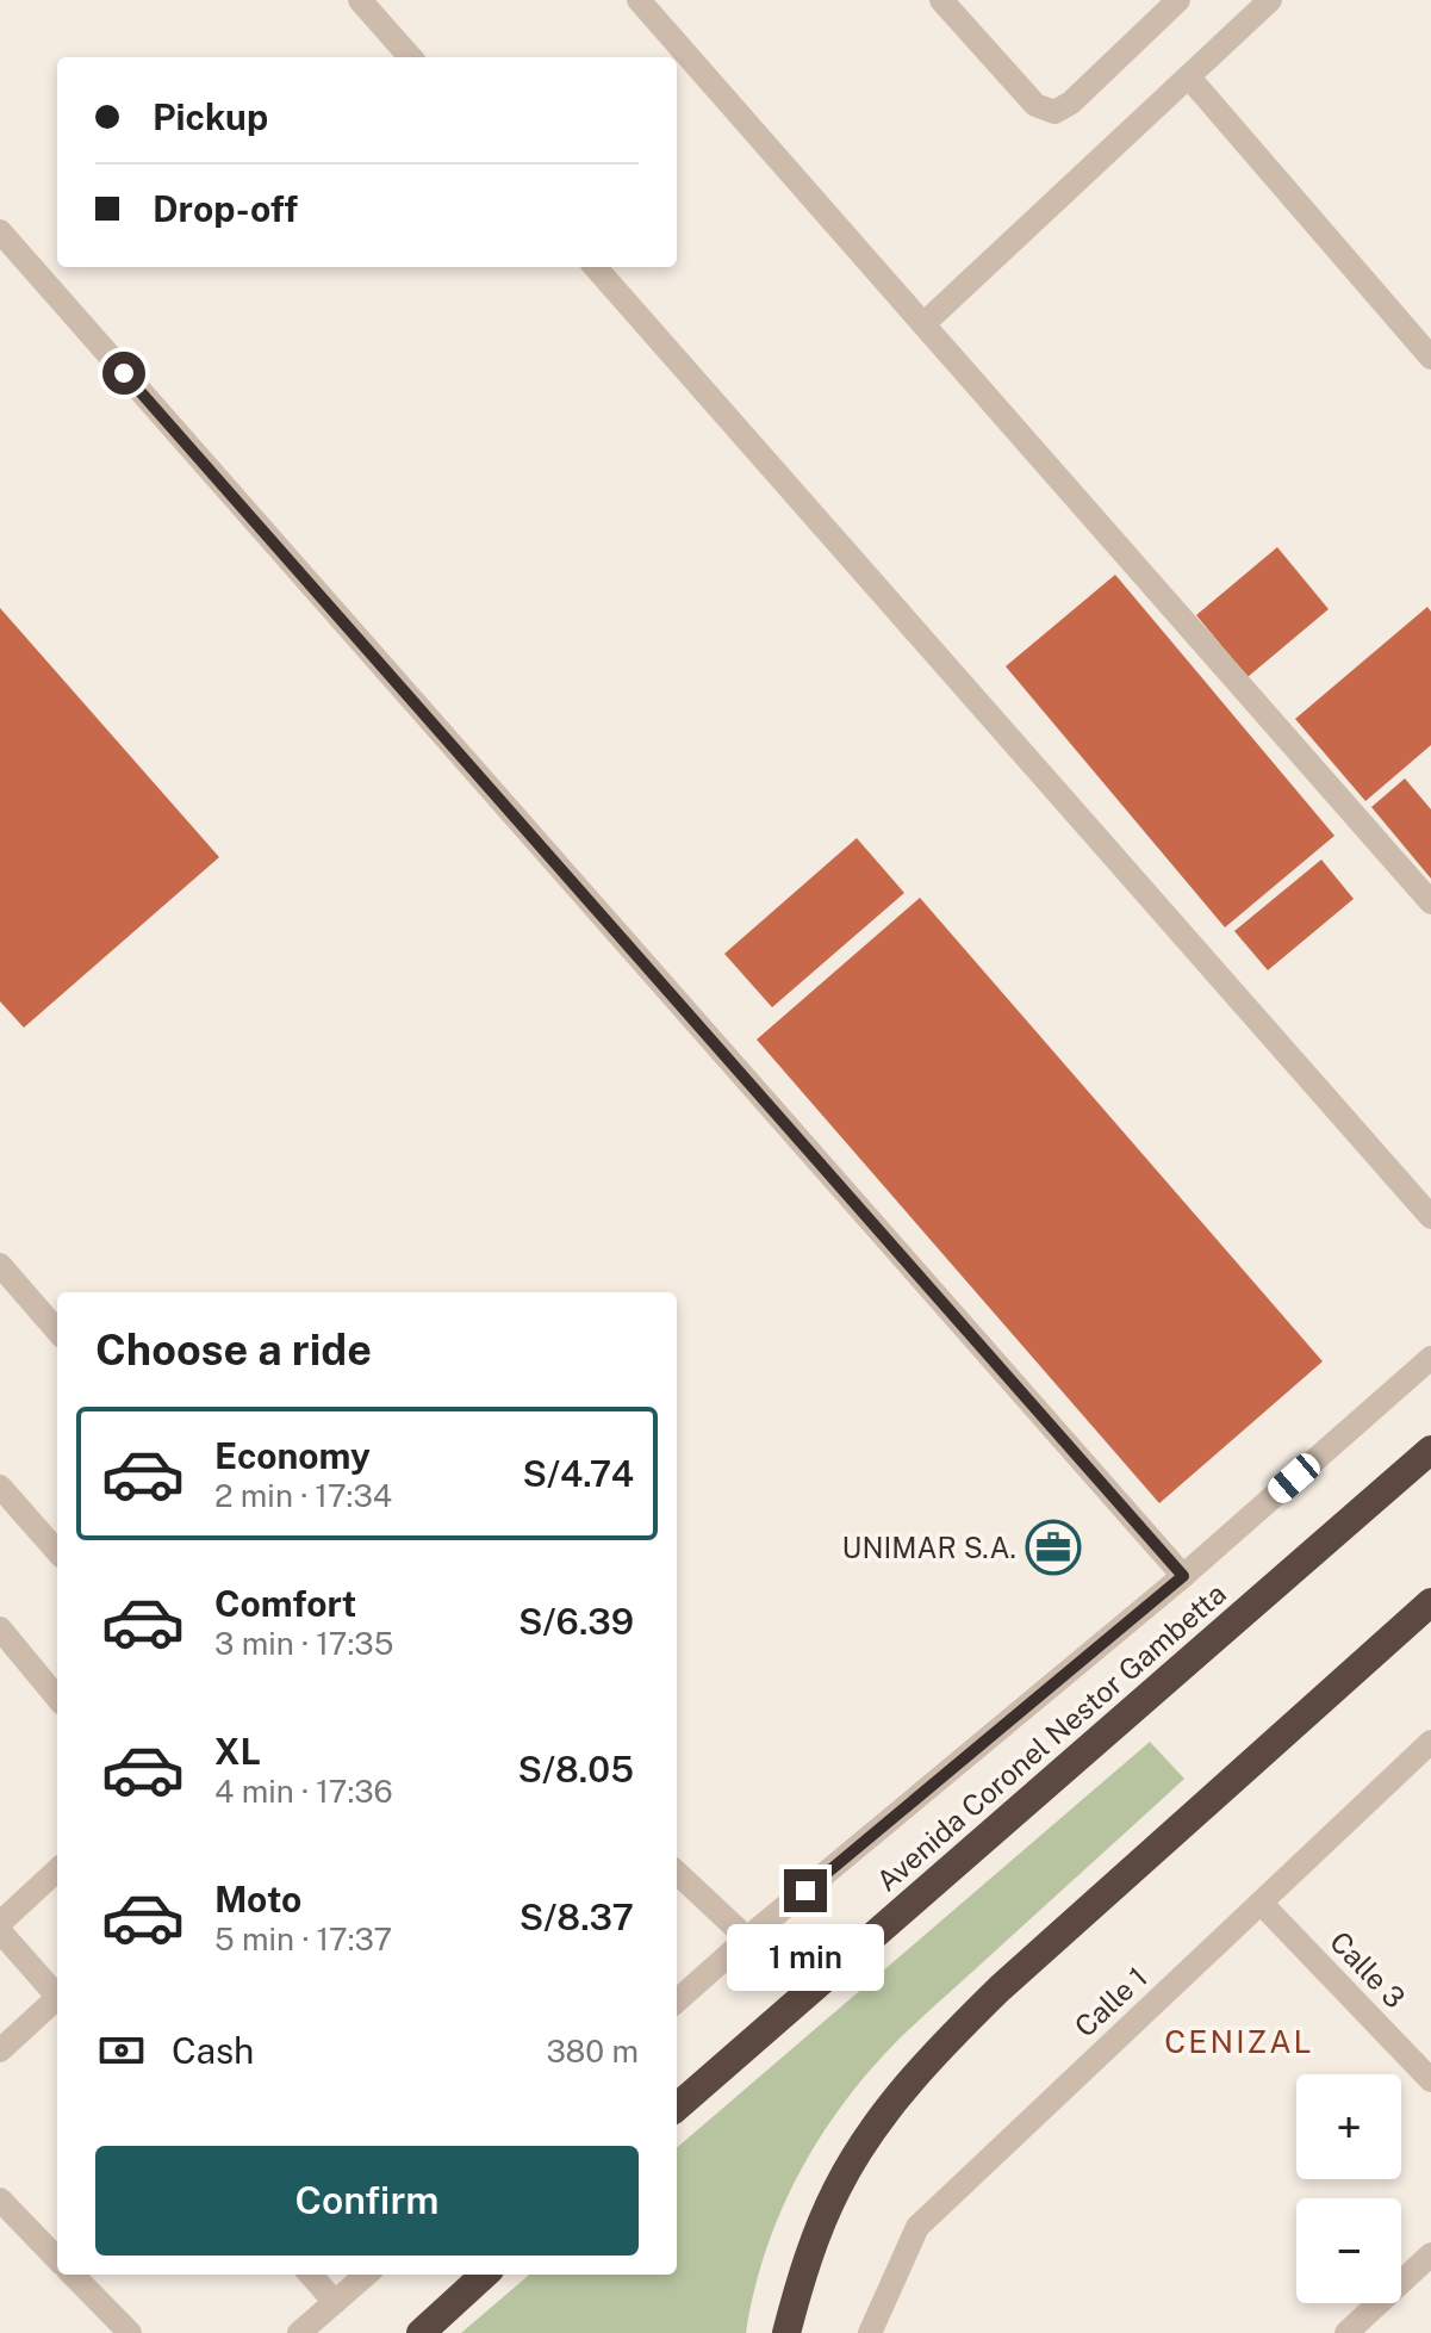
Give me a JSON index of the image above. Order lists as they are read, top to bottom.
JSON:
{
  "streets": {
    "highway": ["Avenida Coronel Nestor Gambetta"],
    "street": ["Calle 3", "Calle 1"]
  },
  "crossings": [
    ["Calle 3", "Calle 1"]
  ],
  "districts": ["CENIZAL"],
  "places": {
    "office": ["UNIMAR S.A."]
  },
  "page": {
    "banner": ["Pickup", "Drop-off"],
    "heading": "Choose a ride",
    "list": [
      {
        "name": "Economy",
        "note": "2 min · 17:34",
        "value": "S/4.74"
      },
      {
        "name": "Comfort",
        "note": "3 min · 17:35",
        "value": "S/6.39"
      },
      {
        "name": "XL",
        "note": "4 min · 17:36",
        "value": "S/8.05"
      },
      {
        "name": "Moto",
        "note": "5 min · 17:37",
        "value": "S/8.37"
      }
    ],
    "bubble": "1 min",
    "pay": ["Cash", "380 m"],
    "map_buttons": ["+", "−"],
    "buttons": "Confirm"
  }
}
